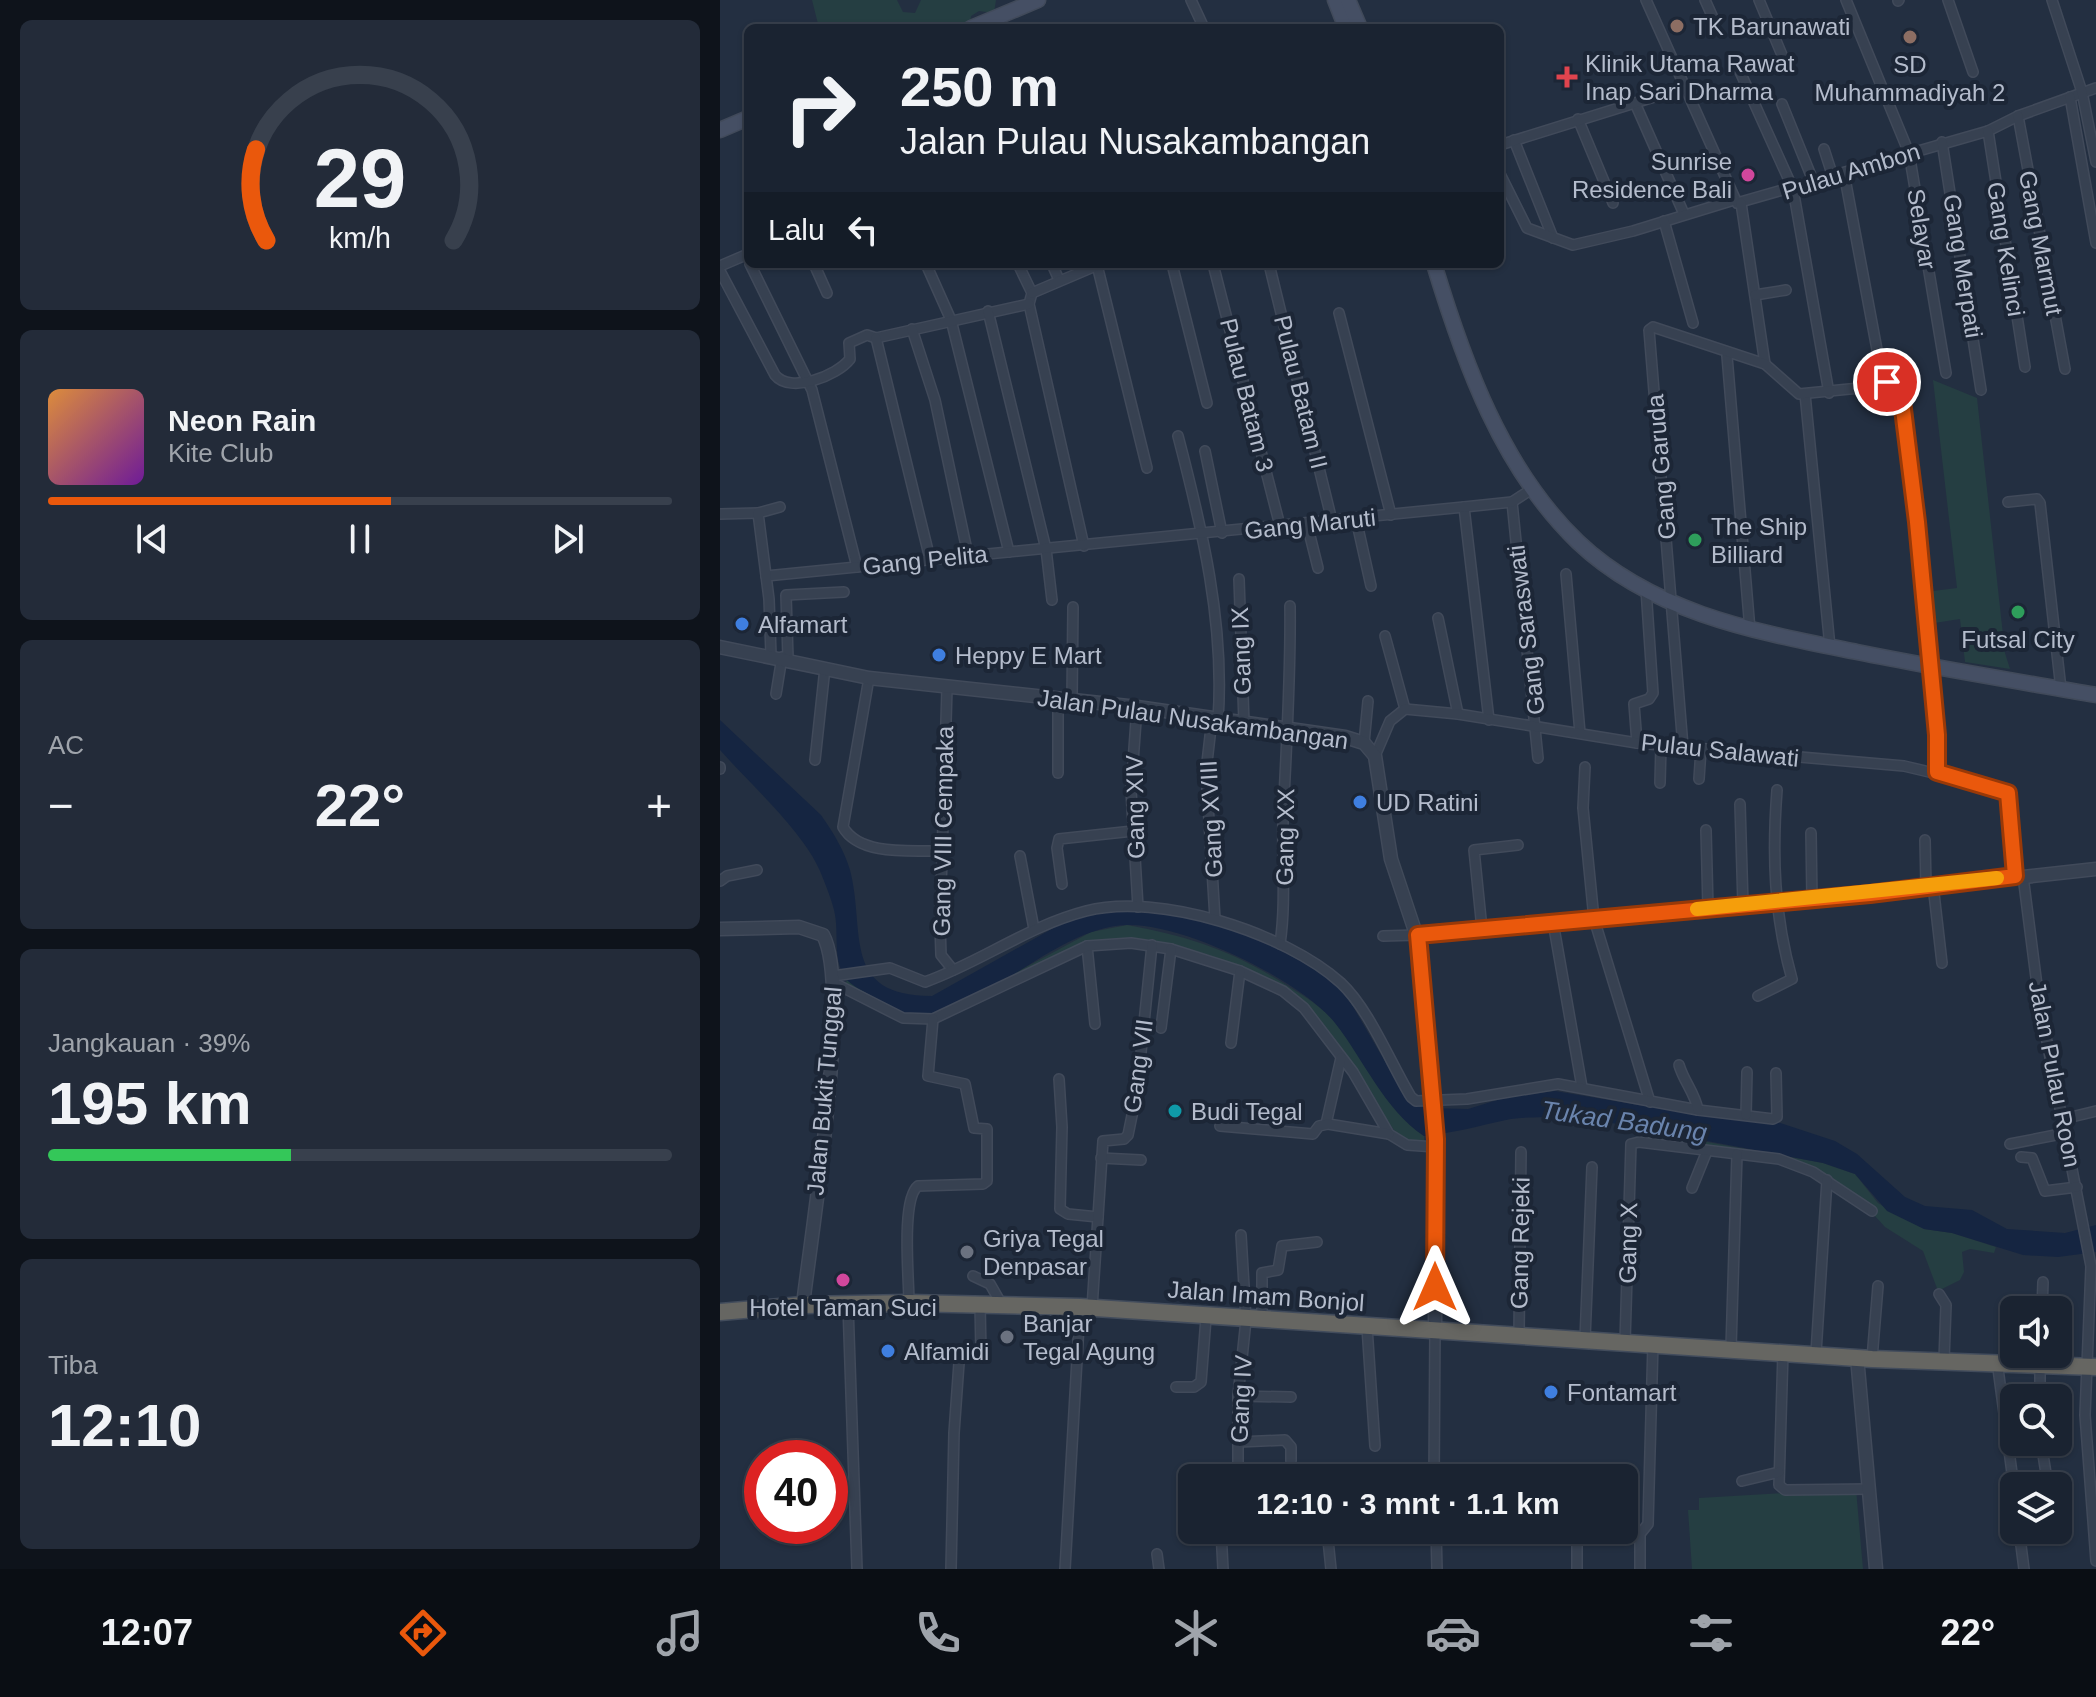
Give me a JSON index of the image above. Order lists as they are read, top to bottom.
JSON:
{
  "streets": {
    "highway": ["Jalan Imam Bonjol"],
    "street": [
      "Pulau Ambon",
      "Selayar",
      "Gang Marmut",
      "Gang Kelinci",
      "Gang Merpati",
      "Pulau Batam II",
      "Pulau Batam 3",
      "Gang Garuda",
      "Gang Maruti",
      "Gang Pelita",
      "Gang Saraswati",
      "Gang IX",
      "Jalan Pulau Nusakambangan",
      "Pulau Salawati",
      "Gang XIV",
      "Gang XVIII",
      "Gang VIII Cempaka",
      "Gang XX",
      "Gang VII",
      "Jalan Pulau Roon",
      "Jalan Bukit Tunggal",
      "Gang Rejeki",
      "Gang X",
      "Gang IV"
    ]
  },
  "crossings": [
    ["Pulau Ambon", "Selayar"],
    ["Pulau Ambon", "Gang Marmut"],
    ["Pulau Ambon", "Gang Kelinci"],
    ["Pulau Ambon", "Gang Merpati"],
    ["Pulau Batam II", "Gang Maruti"],
    ["Pulau Batam 3", "Gang Maruti"],
    ["Gang Garuda", "Pulau Salawati"],
    ["Gang Maruti", "Gang Pelita"],
    ["Gang Maruti", "Gang Saraswati"],
    ["Gang Maruti", "Gang XVIII"],
    ["Gang Saraswati", "Pulau Salawati"],
    ["Gang IX", "Jalan Pulau Nusakambangan"],
    ["Jalan Pulau Nusakambangan", "Gang XIV"],
    ["Jalan Pulau Nusakambangan", "Gang XVIII"],
    ["Jalan Pulau Nusakambangan", "Gang VIII Cempaka"],
    ["Jalan Pulau Nusakambangan", "Gang XX"],
    ["Jalan Pulau Nusakambangan", "Jalan Imam Bonjol"],
    ["Pulau Salawati", "Jalan Pulau Roon"],
    ["Jalan Pulau Roon", "Jalan Imam Bonjol"],
    ["Jalan Bukit Tunggal", "Jalan Imam Bonjol"],
    ["Gang Rejeki", "Jalan Imam Bonjol"],
    ["Gang X", "Jalan Imam Bonjol"],
    ["Jalan Imam Bonjol", "Gang IV"]
  ],
  "water": ["Tukad Badung"],
  "places": {
    "other": [
      "TK Barunawati",
      "SD Muhammadiyah 2",
      "Sunrise Residence Bali",
      "The Ship Billiard",
      "Futsal City",
      "Alfamart",
      "Heppy E Mart",
      "UD Ratini",
      "Budi Tegal",
      "Griya Tegal Denpasar",
      "Hotel Taman Suci",
      "Banjar Tegal Agung",
      "Alfamidi",
      "Fontamart"
    ],
    "health": ["Klinik Utama Rawat Inap Sari Dharma"]
  },
  "page": {
    "turn": ["250 m", "Jalan Pulau Nusakambangan"],
    "then": "Lalu",
    "song": ["Neon Rain", "Kite Club"],
    "tile": [
      "AC",
      ["Jangkauan · 39%", "195 km"],
      ["Tiba", "12:10"]
    ],
    "heat": ["−", "22°", "+"],
    "limit": "40",
    "trip": "12:10 · 3 mnt · 1.1 km",
    "tabs": ["12:07", "22°"],
    "gauge": ["29", "km/h"]
  }
}
